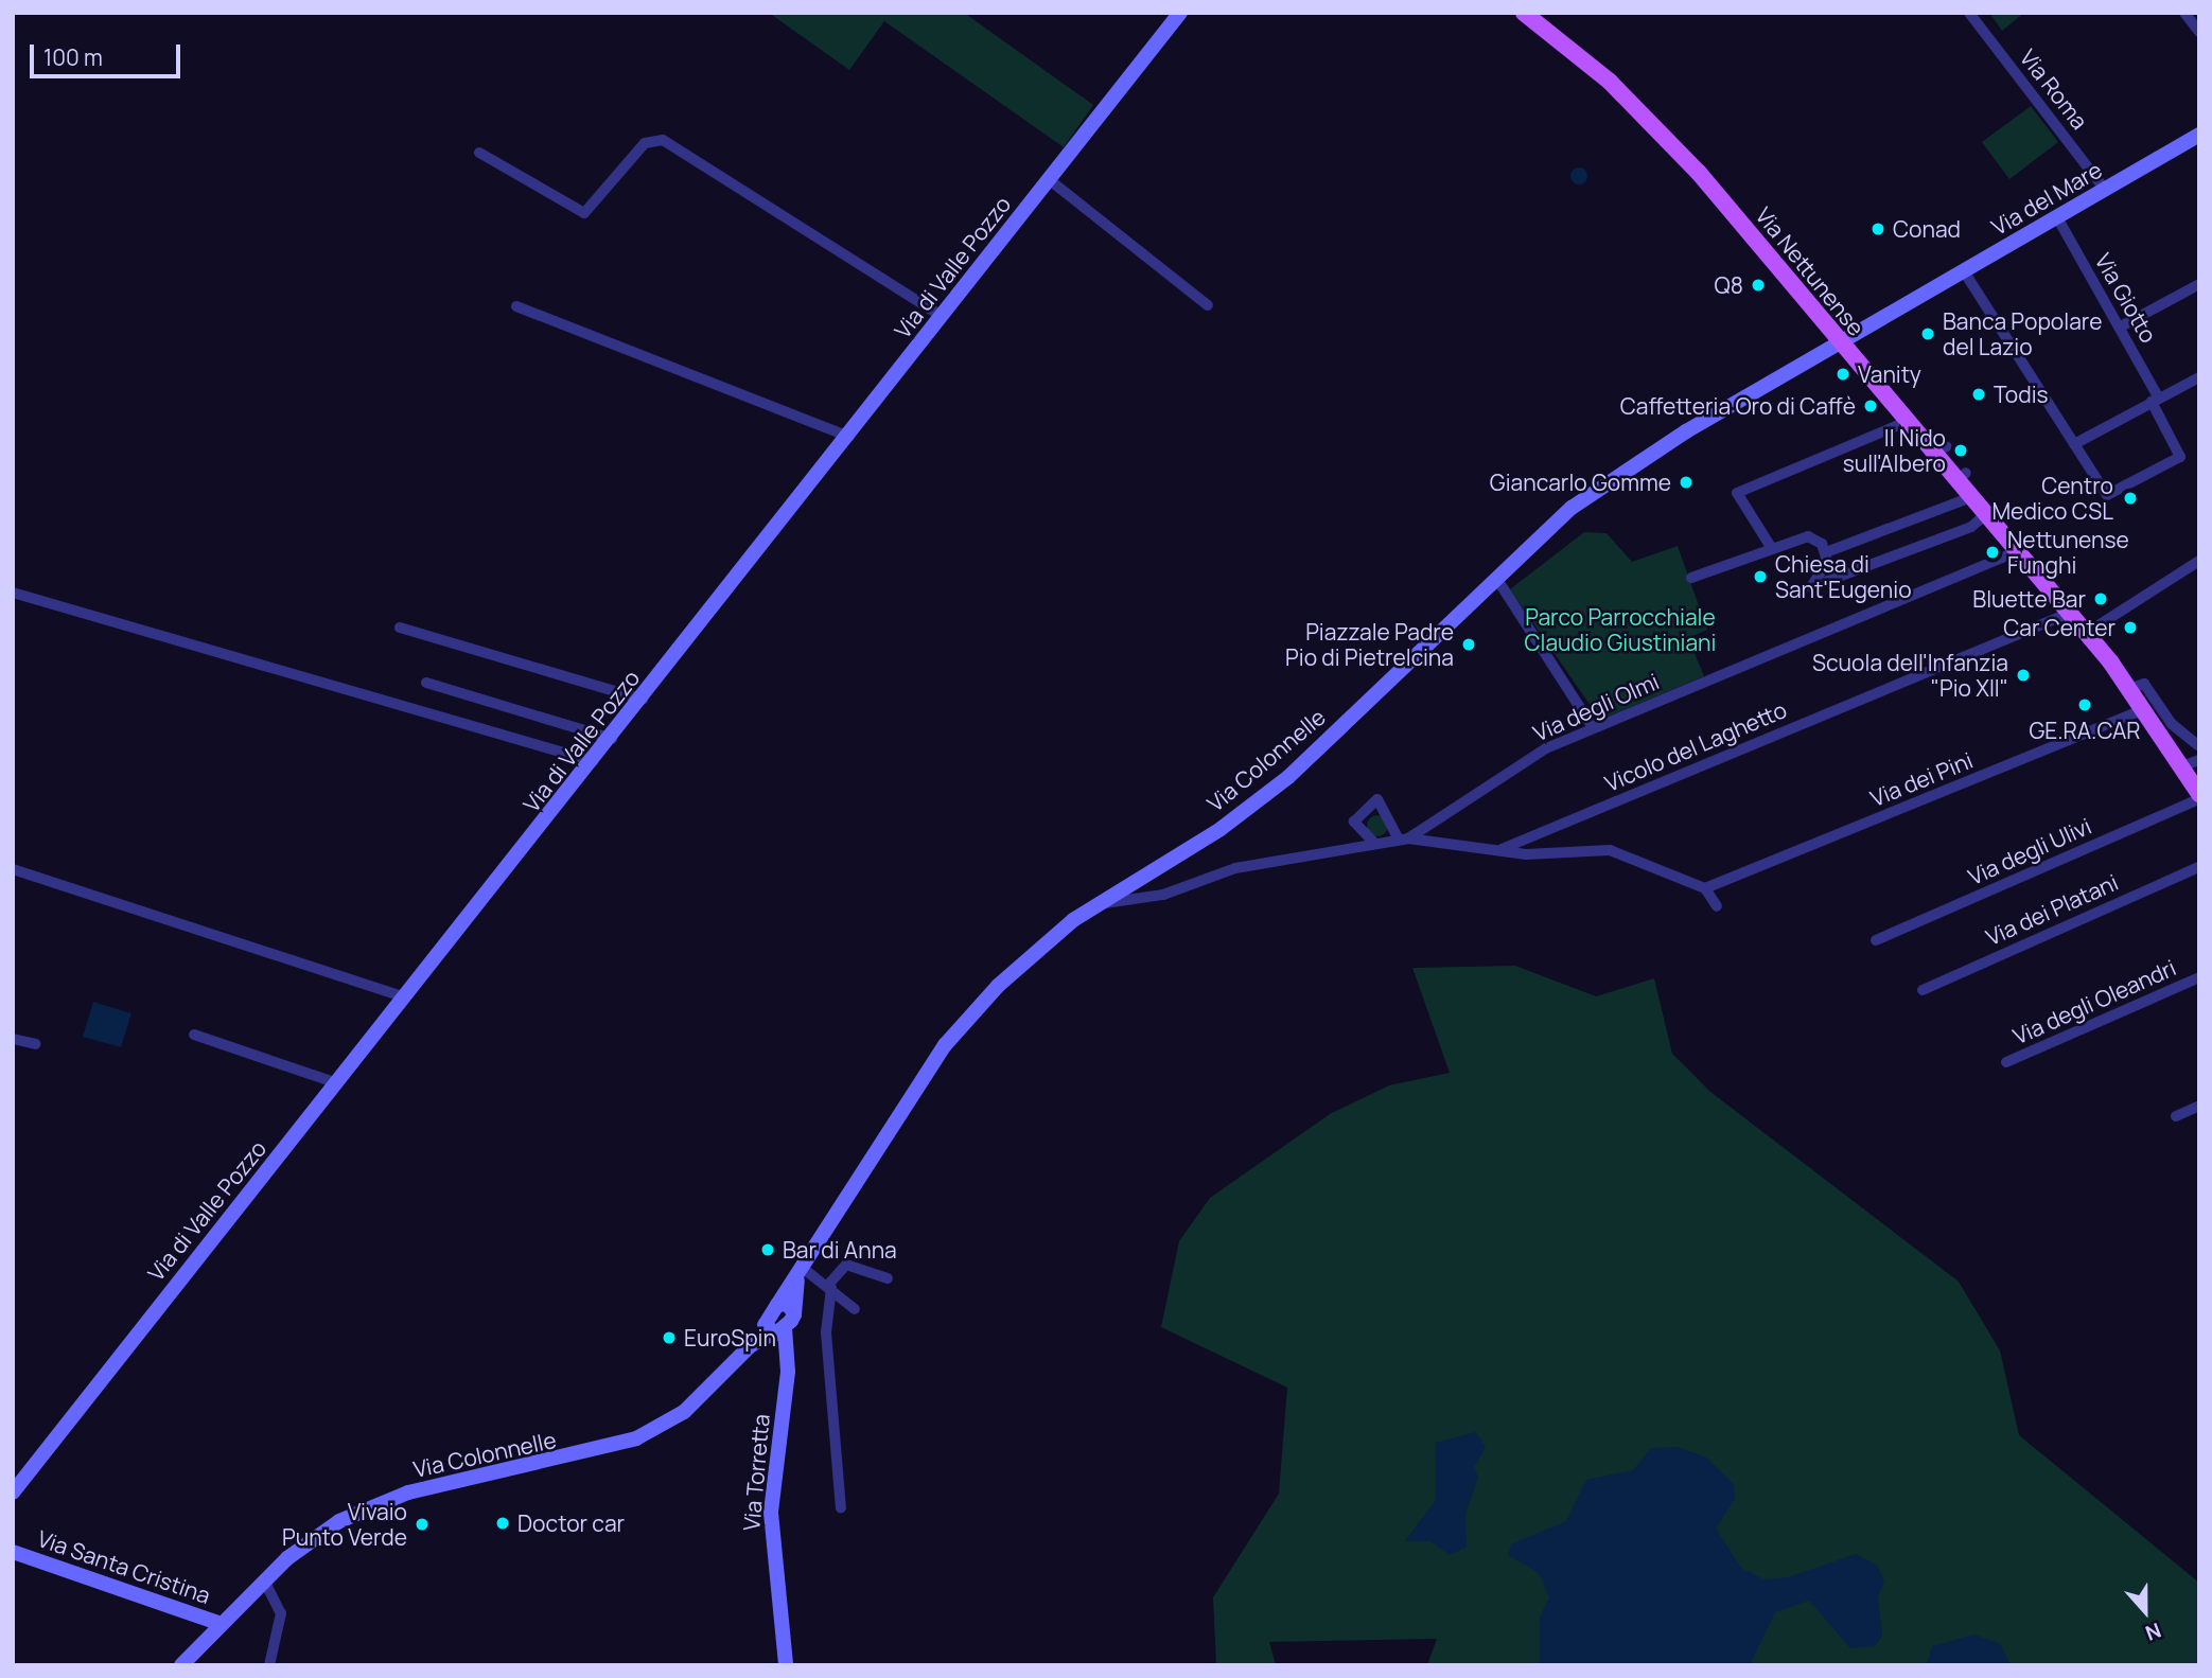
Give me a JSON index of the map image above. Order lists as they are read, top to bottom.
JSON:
{
  "streets": {
    "main road": [
      "Via del Mare",
      "Via di Valle Pozzo",
      "Via Nettunense",
      "Via Colonnelle",
      "Via Torretta",
      "Via Santa Cristina"
    ],
    "street": [
      "Via Roma",
      "Via Giotto",
      "Via degli Olmi",
      "Vicolo del Laghetto",
      "Via dei Pini",
      "Via degli Ulivi",
      "Via dei Platani",
      "Via degli Oleandri"
    ]
  },
  "crossings": [
    ["Via Roma", "Via del Mare"],
    ["Via del Mare", "Via Nettunense"],
    ["Via del Mare", "Via Giotto"],
    ["Via del Mare", "Via Colonnelle"],
    ["Via Nettunense", "Via degli Olmi"],
    ["Via Nettunense", "Vicolo del Laghetto"],
    ["Via Nettunense", "Via Colonnelle"],
    ["Via Nettunense", "Via dei Pini"],
    ["Via Nettunense", "Via degli Ulivi"],
    ["Via degli Olmi", "Vicolo del Laghetto"],
    ["Vicolo del Laghetto", "Via Colonnelle"],
    ["Vicolo del Laghetto", "Via dei Pini"],
    ["Via Colonnelle", "Via Torretta"],
    ["Via Colonnelle", "Via Santa Cristina"]
  ],
  "parks": ["Parco Parrocchiale Claudio Giustiniani"],
  "places": [
    "Conad",
    "Q8",
    "Banca Popolare del Lazio",
    "Vanity",
    "Todis",
    "Caffetteria Oro di Caffè",
    "Il Nido sull'Albero",
    "Giancarlo Gomme",
    "Centro Medico CSL",
    "Nettunense Funghi",
    "Chiesa di Sant'Eugenio",
    "Bluette Bar",
    "Car Center",
    "Piazzale Padre Pio di Pietrelcina",
    "Scuola dell'Infanzia \"Pio XII\"",
    "GE.RA.CAR",
    "Bar di Anna",
    "EuroSpin",
    "Doctor car",
    "Vivaio Punto Verde"
  ],
  "scale_bar": "100 m",
  "north": "bottom"
}
